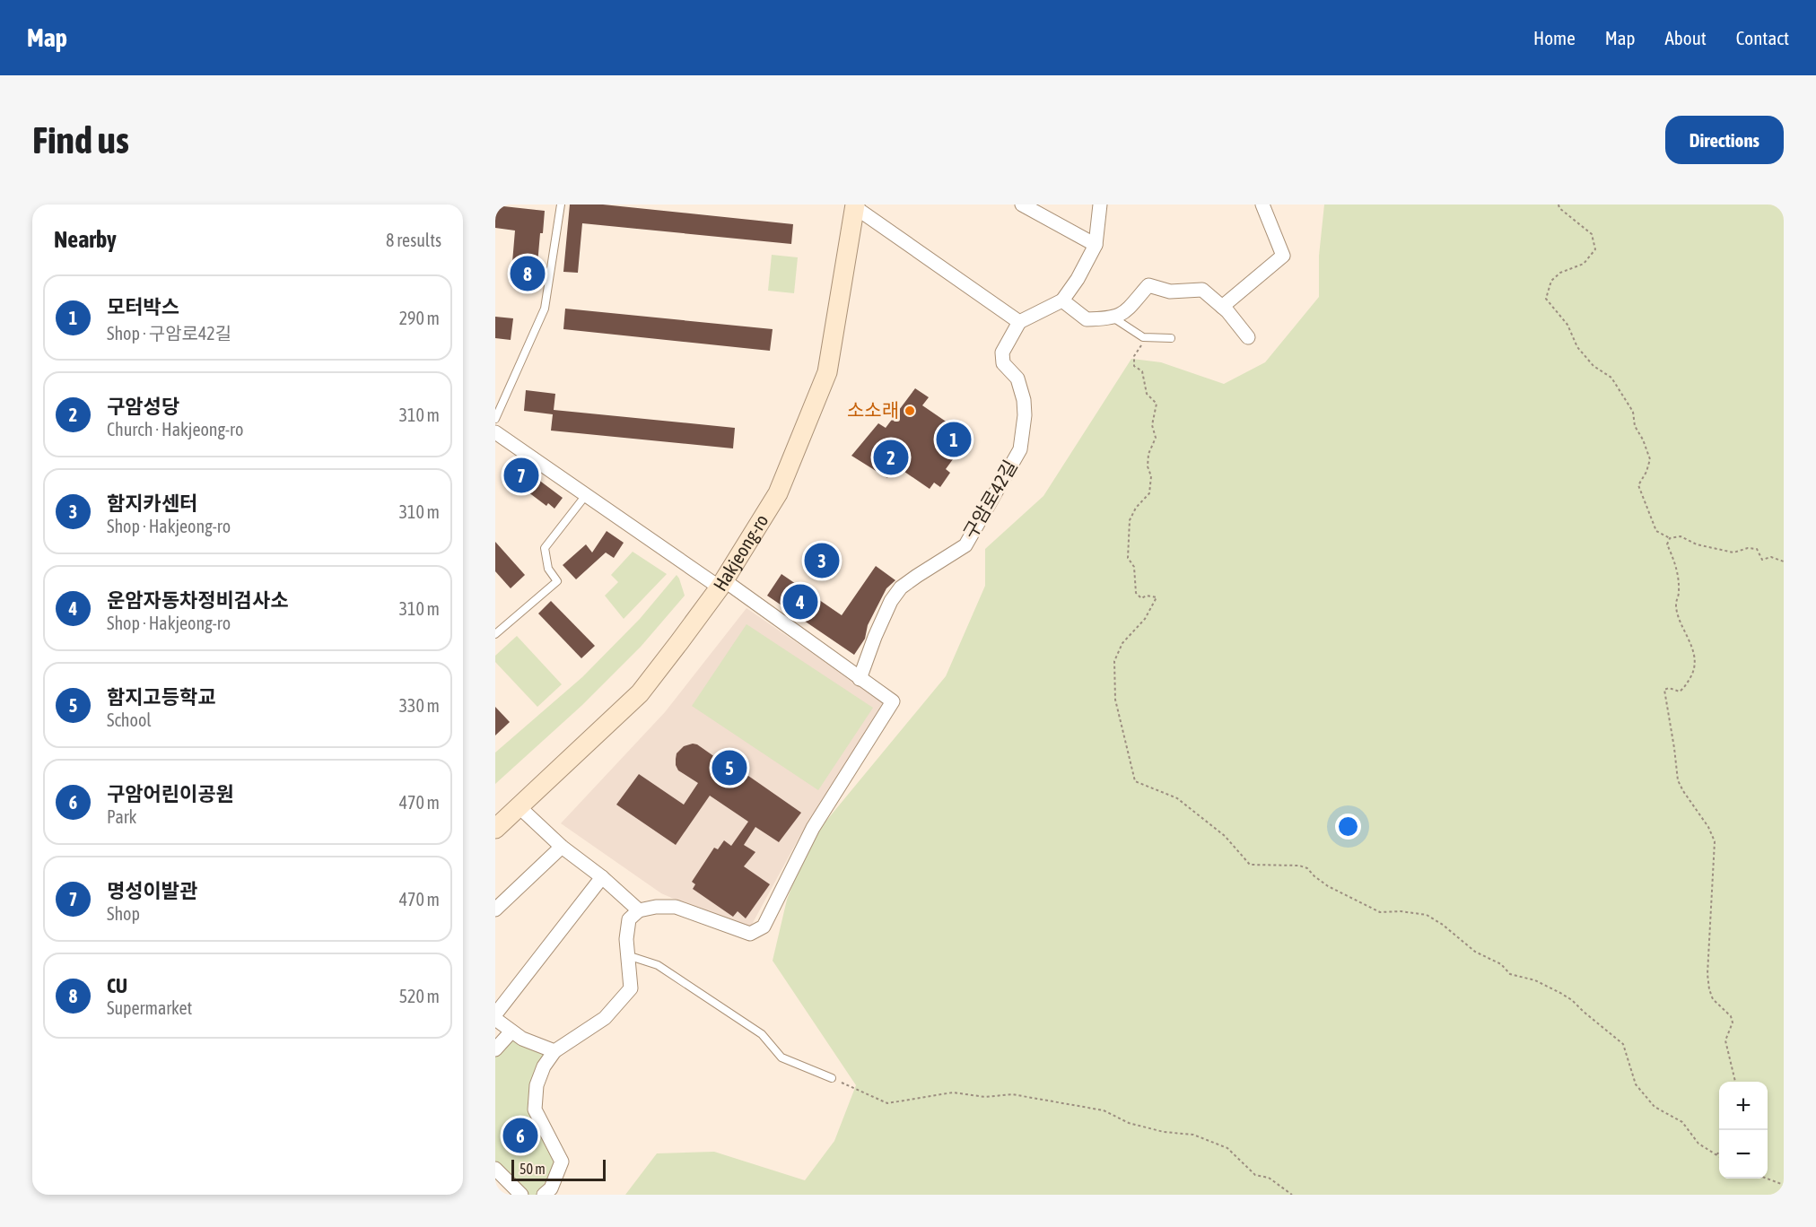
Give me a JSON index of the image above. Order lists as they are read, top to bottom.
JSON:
{
  "streets": {
    "main road": ["Hakjeong-ro"],
    "street": ["구암로42길"]
  },
  "places": ["소소래"],
  "scale_bar": "50 m",
  "page": {
    "header": "Map",
    "nav": [
      "Home",
      "Map",
      "About",
      "Contact"
    ],
    "buttons": "Directions",
    "title": "Find us",
    "heading": ["Nearby", "8 results"],
    "pins": [
      "8",
      "1",
      "2",
      "7",
      "3",
      "4",
      "5",
      "6"
    ],
    "list": [
      {
        "mark": "1",
        "name": "모터박스",
        "note": "Shop · 구암로42길",
        "value": "290 m"
      },
      {
        "mark": "2",
        "name": "구암성당",
        "note": "Church · Hakjeong-ro",
        "value": "310 m"
      },
      {
        "mark": "3",
        "name": "함지카센터",
        "note": "Shop · Hakjeong-ro",
        "value": "310 m"
      },
      {
        "mark": "4",
        "name": "운암자동차정비검사소",
        "note": "Shop · Hakjeong-ro",
        "value": "310 m"
      },
      {
        "mark": "5",
        "name": "함지고등학교",
        "note": "School",
        "value": "330 m"
      },
      {
        "mark": "6",
        "name": "구암어린이공원",
        "note": "Park",
        "value": "470 m"
      },
      {
        "mark": "7",
        "name": "명성이발관",
        "note": "Shop",
        "value": "470 m"
      },
      {
        "mark": "8",
        "name": "CU",
        "note": "Supermarket",
        "value": "520 m"
      }
    ],
    "map_buttons": ["+", "−"],
    "scale": "50 m"
  }
}
